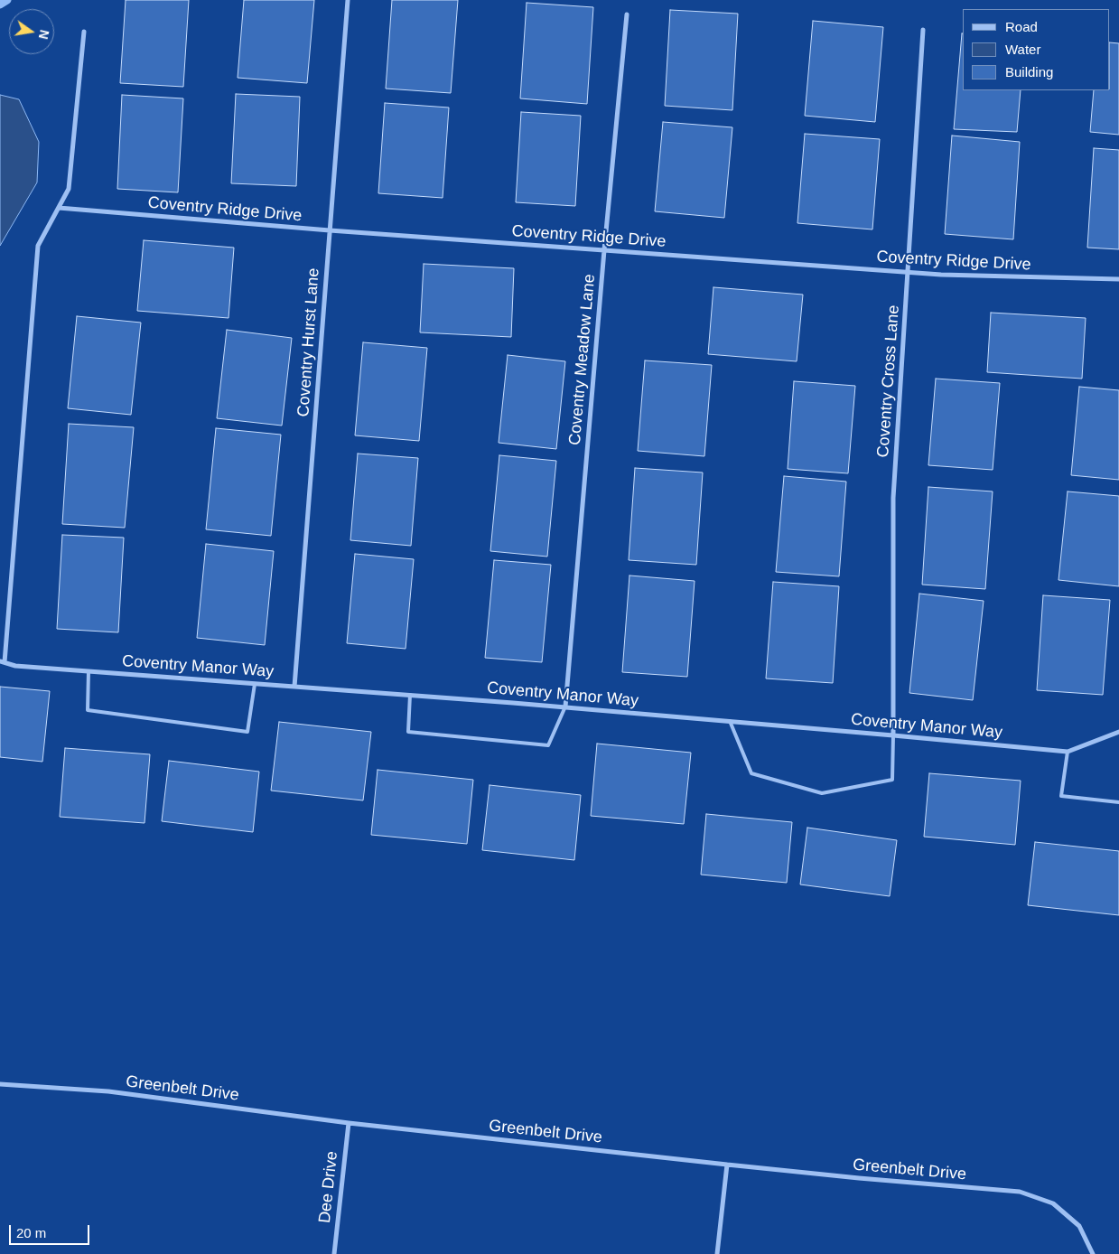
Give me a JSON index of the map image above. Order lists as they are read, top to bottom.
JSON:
{
  "streets": {
    "street": [
      "Coventry Ridge Drive",
      "Coventry Hurst Lane",
      "Coventry Meadow Lane",
      "Coventry Cross Lane",
      "Coventry Manor Way",
      "Greenbelt Drive",
      "Dee Drive"
    ]
  },
  "crossings": [
    ["Coventry Ridge Drive", "Coventry Hurst Lane"],
    ["Coventry Ridge Drive", "Coventry Meadow Lane"],
    ["Coventry Ridge Drive", "Coventry Cross Lane"],
    ["Coventry Hurst Lane", "Coventry Manor Way"],
    ["Coventry Meadow Lane", "Coventry Manor Way"],
    ["Coventry Cross Lane", "Coventry Manor Way"],
    ["Greenbelt Drive", "Dee Drive"]
  ],
  "legend": ["Road", "Water", "Building"],
  "scale_bar": "20 m",
  "north": "right"
}
